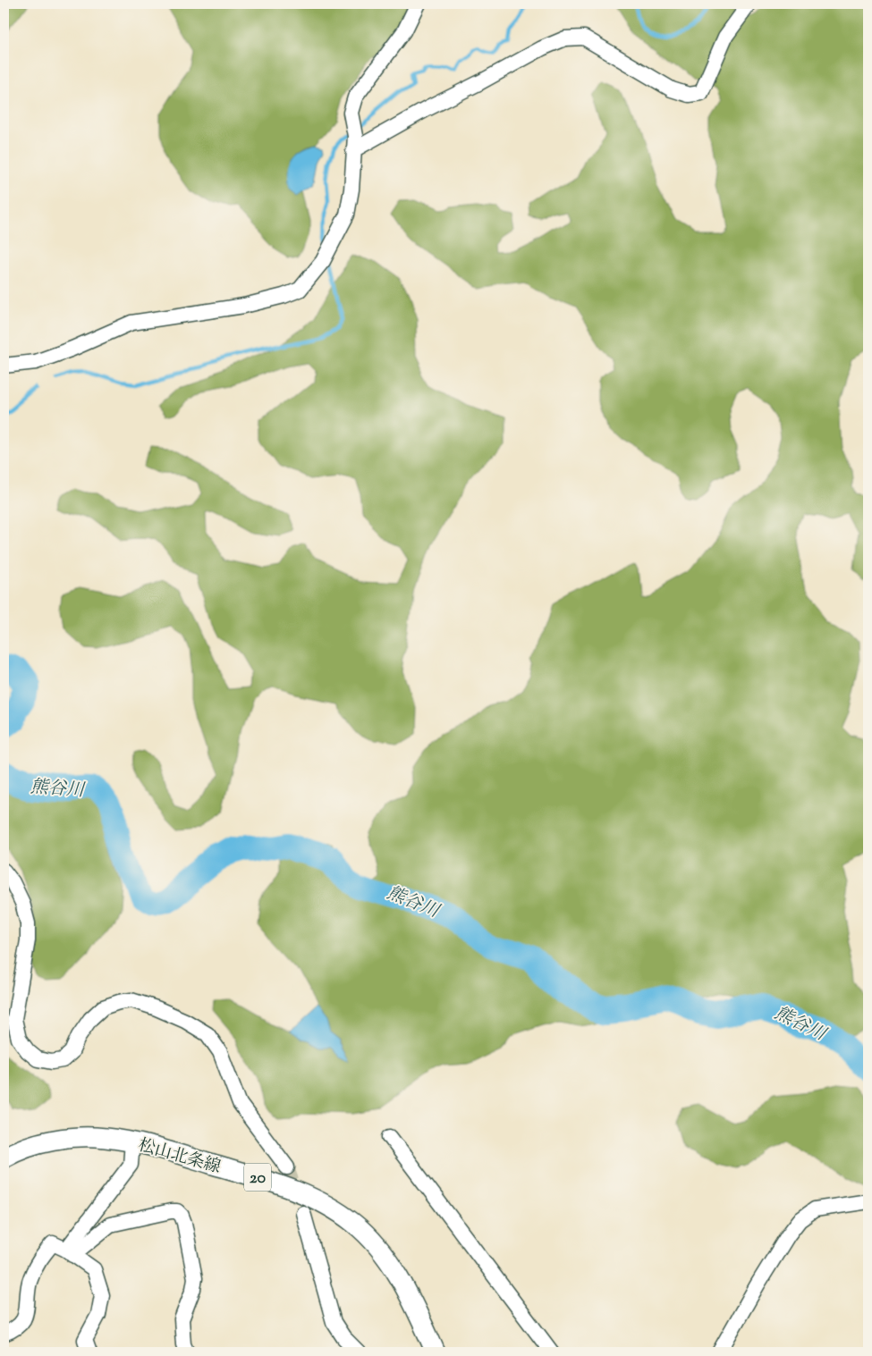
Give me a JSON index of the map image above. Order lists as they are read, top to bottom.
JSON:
{
  "streets": {
    "main road": ["松山北条線", "20"]
  },
  "water": ["熊谷川"]
}
